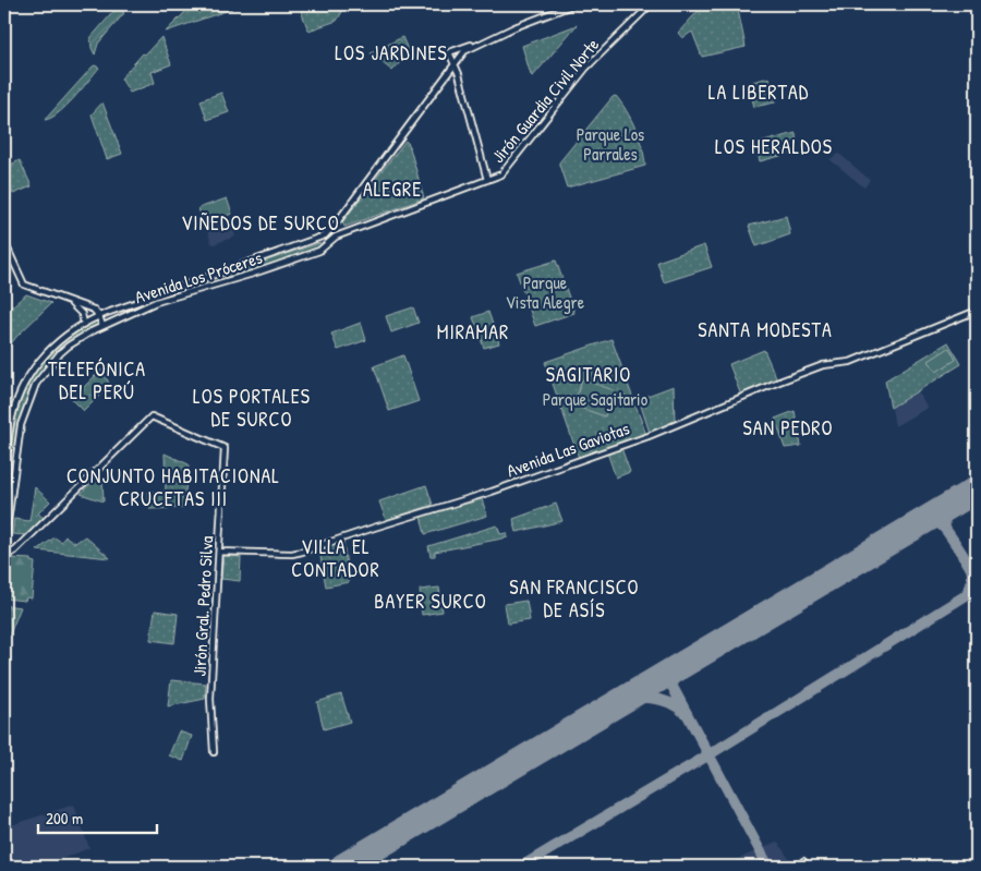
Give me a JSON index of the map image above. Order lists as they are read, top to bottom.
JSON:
{
  "streets": {
    "main road": [
      "Jirón Guardia Civil Norte",
      "Avenida Los Próceres",
      "Avenida Las Gaviotas",
      "Jirón Gral. Pedro Silva"
    ]
  },
  "crossings": [
    ["Jirón Guardia Civil Norte", "Avenida Los Próceres"],
    ["Avenida Las Gaviotas", "Jirón Gral. Pedro Silva"]
  ],
  "districts": [
    "LOS JARDINES",
    "LA LIBERTAD",
    "LOS HERALDOS",
    "ALEGRE",
    "VIÑEDOS DE SURCO",
    "SANTA MODESTA",
    "MIRAMAR",
    "TELEFÓNICA DEL PERÚ",
    "SAGITARIO",
    "LOS PORTALES DE SURCO",
    "SAN PEDRO",
    "CONJUNTO HABITACIONAL CRUCETAS III",
    "VILLA EL CONTADOR",
    "SAN FRANCISCO DE ASÍS",
    "BAYER SURCO"
  ],
  "parks": ["Parque Los Parrales", "Parque Vista Alegre", "Parque Sagitario"],
  "scale_bar": "200 m"
}
